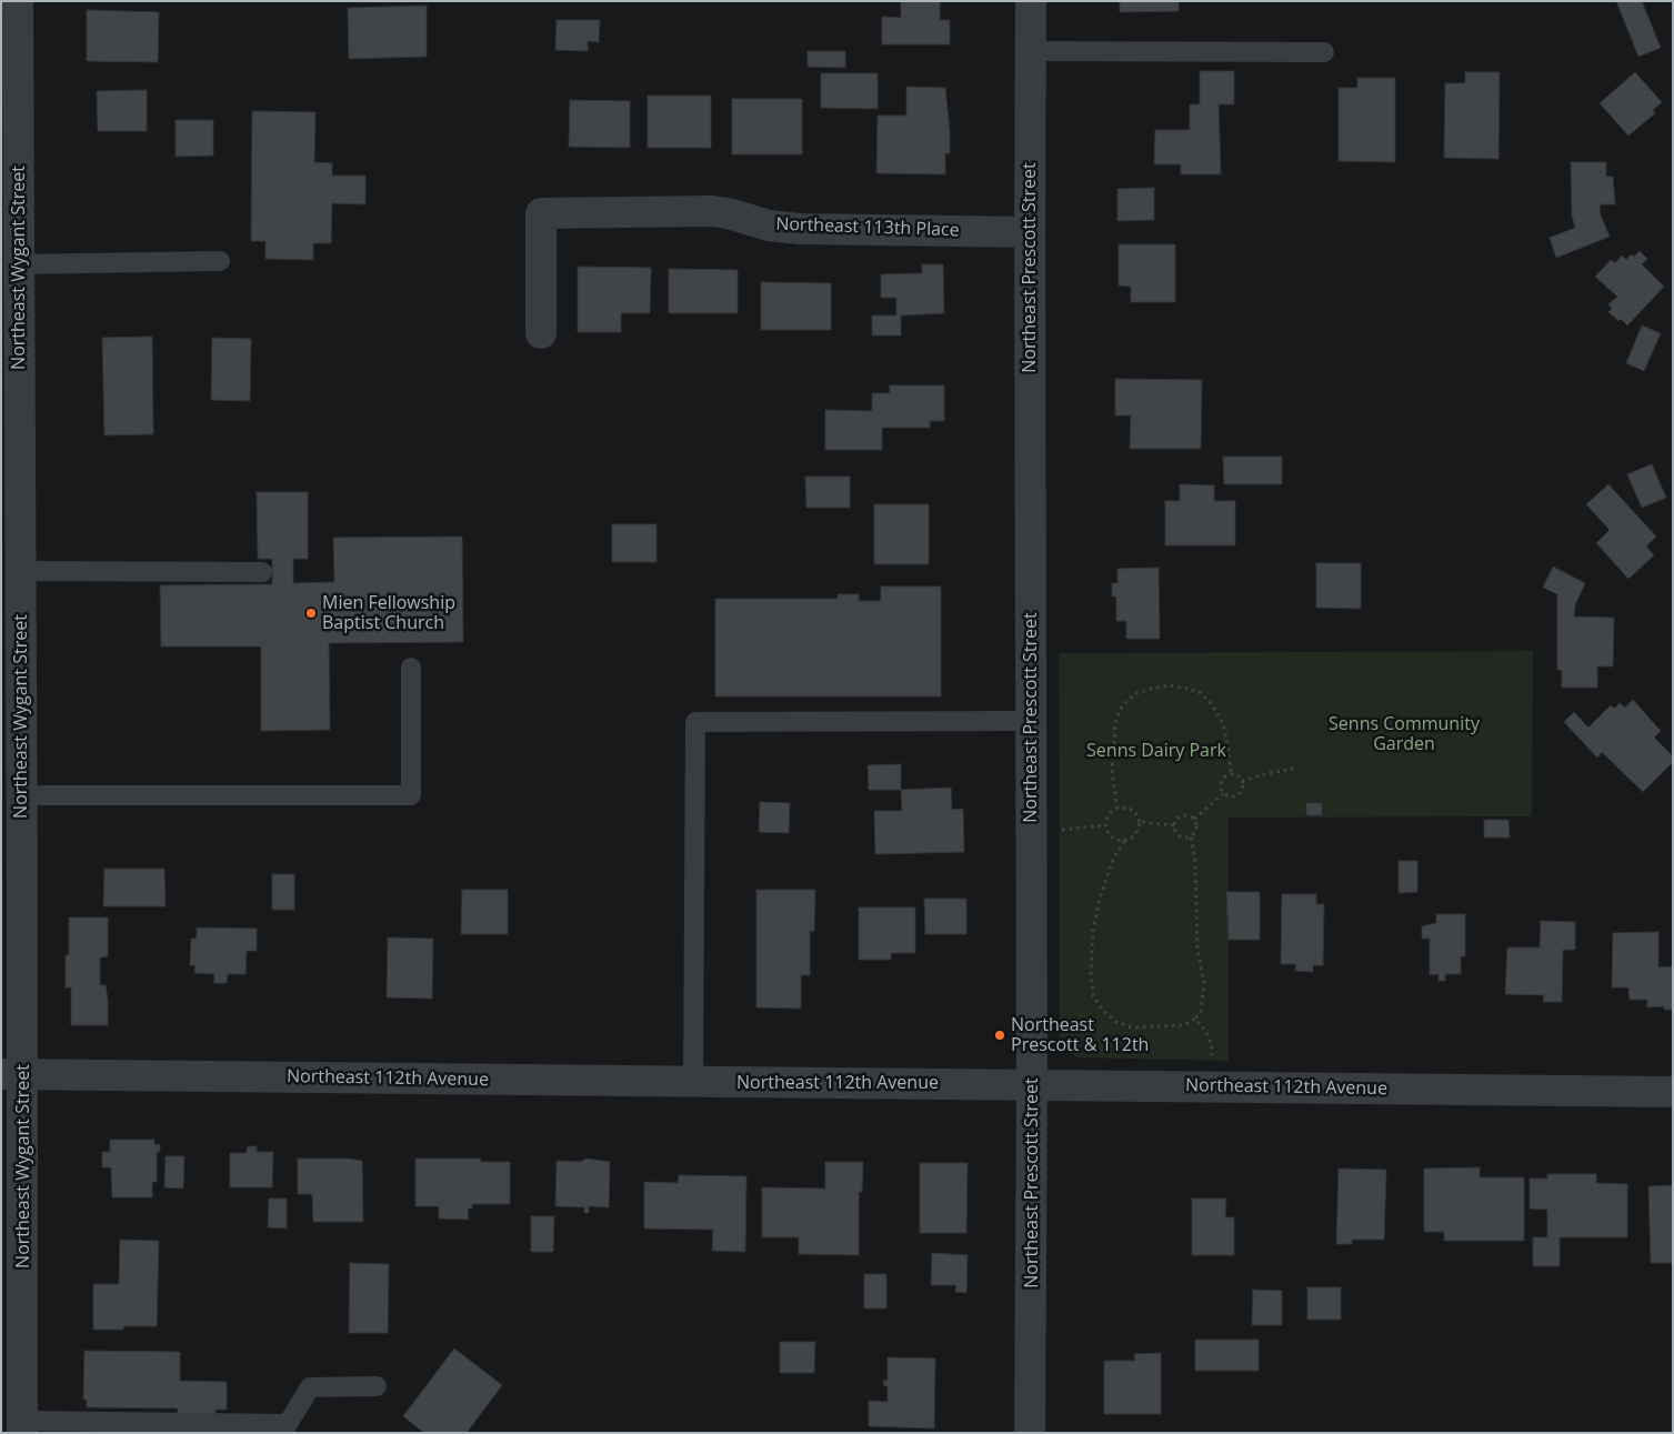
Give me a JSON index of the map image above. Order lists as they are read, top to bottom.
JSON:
{
  "streets": {
    "street": [
      "Northeast 113th Place",
      "Northeast Wygant Street",
      "Northeast Prescott Street",
      "Northeast 112th Avenue"
    ]
  },
  "crossings": [
    ["Northeast 113th Place", "Northeast Prescott Street"],
    ["Northeast Wygant Street", "Northeast 112th Avenue"],
    ["Northeast Prescott Street", "Northeast 112th Avenue"]
  ],
  "parks": ["Senns Community Garden", "Senns Dairy Park"],
  "places": ["Mien Fellowship Baptist Church", "Northeast Prescott & 112th"]
}
